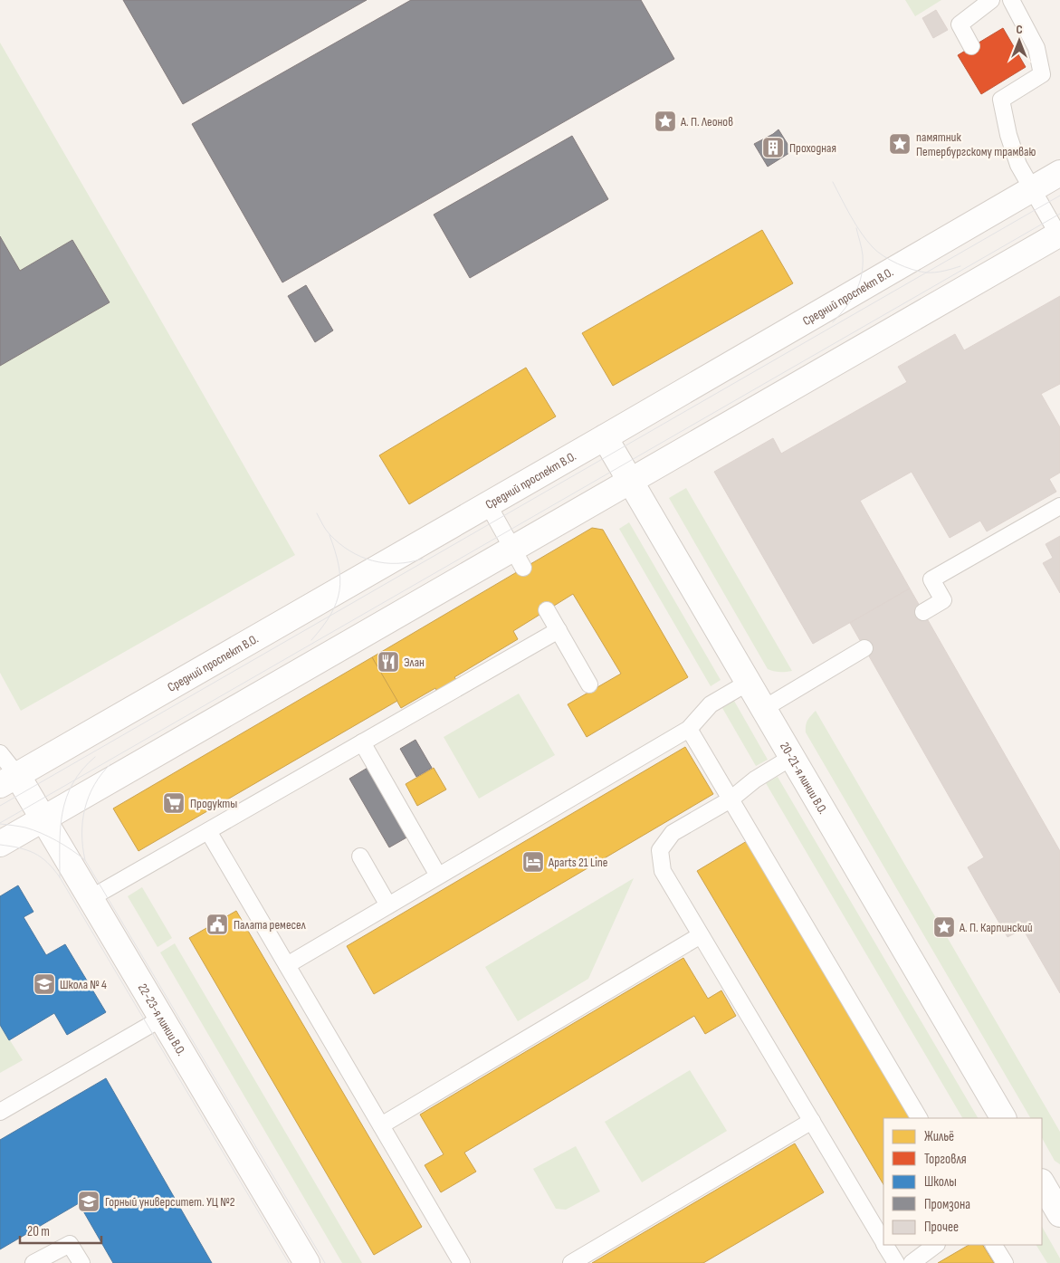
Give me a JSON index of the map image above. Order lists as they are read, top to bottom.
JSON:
{
  "streets": {
    "main road": ["Средний проспект В.О.", "20-21-я линии В.О.", "22-23-я линии В.О."]
  },
  "crossings": [
    ["Средний проспект В.О.", "20-21-я линии В.О."],
    ["Средний проспект В.О.", "22-23-я линии В.О."]
  ],
  "places": {
    "place": ["А. П. Леонов", "памятник Петербургскому трамваю", "А. П. Карпинский"],
    "building": ["Проходная"],
    "restaurant": ["Элан"],
    "supermarket": ["Продукты"],
    "hotel": ["Aparts 21 Line"],
    "public building": ["Палата ремесел"],
    "school or university": ["Школа № 4", "Горный университет. УЦ №2"]
  },
  "legend": [
    "Жильё",
    "Торговля",
    "Школы",
    "Промзона",
    "Прочее"
  ],
  "scale_bar": "20 m",
  "north": "top"
}
